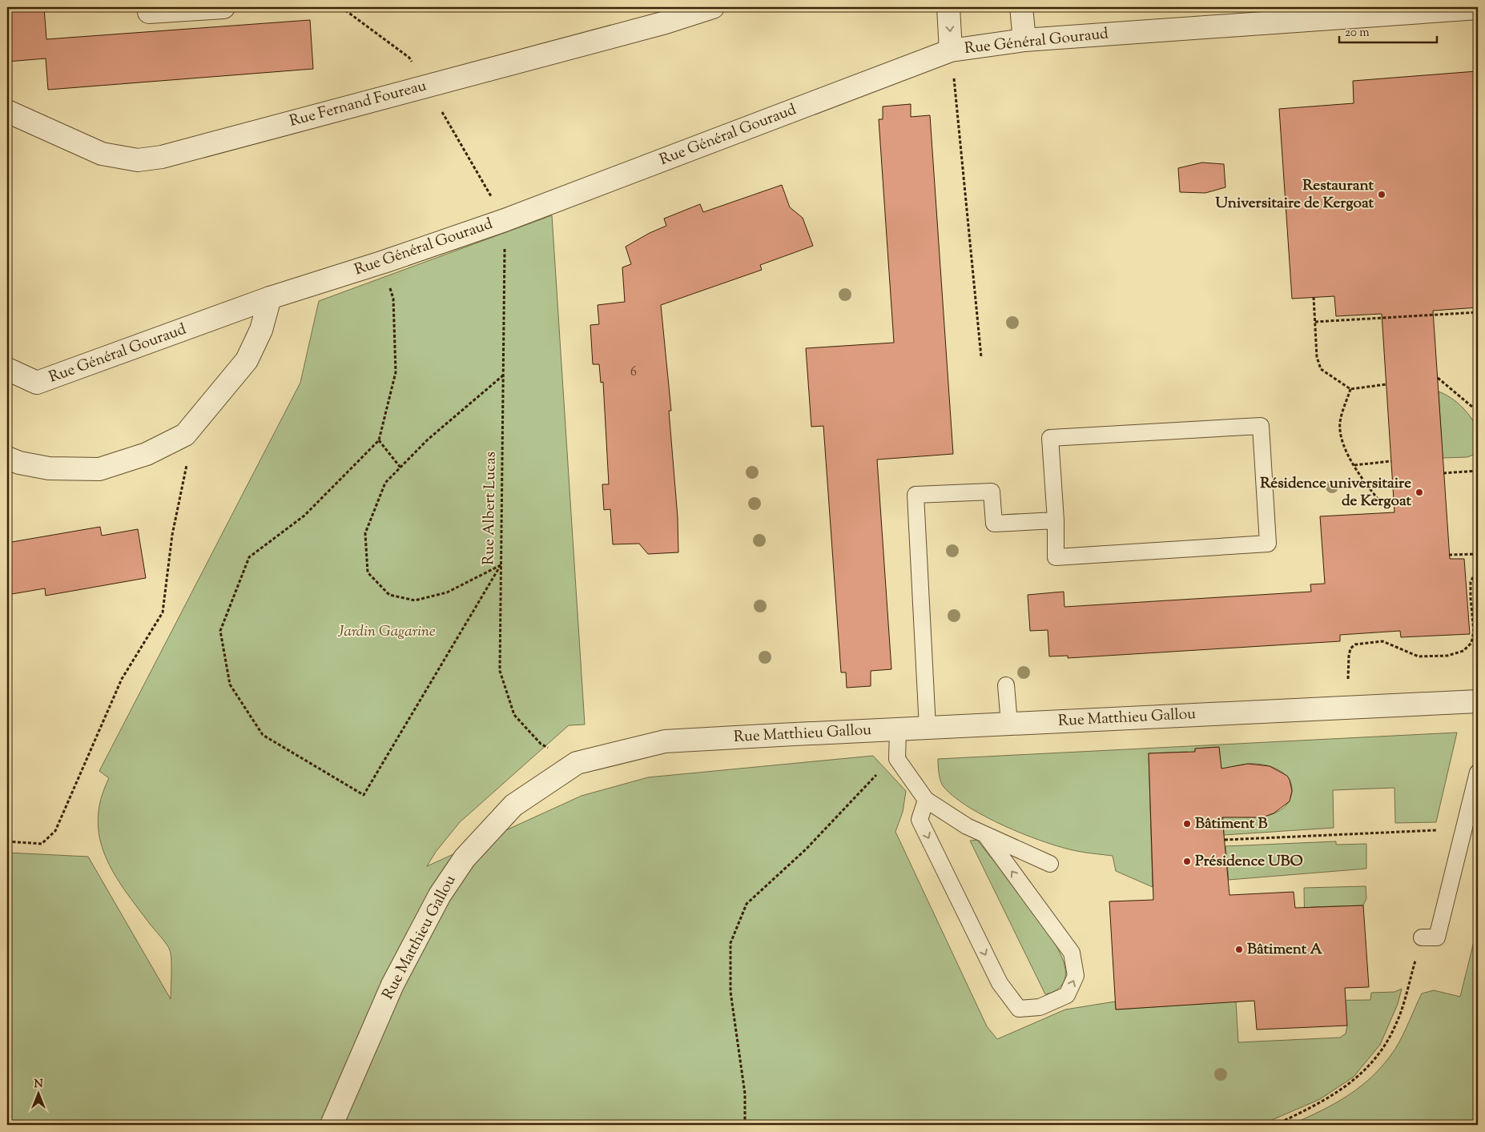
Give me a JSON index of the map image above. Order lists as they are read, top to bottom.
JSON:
{
  "streets": {
    "street": ["Rue Général Gouraud", "Rue Fernand Foureau", "Rue Matthieu Gallou"],
    "path": ["Rue Albert Lucas"]
  },
  "crossings": [
    ["Rue Général Gouraud", "Rue Albert Lucas"],
    ["Rue Albert Lucas", "Rue Matthieu Gallou"]
  ],
  "parks": ["Jardin Gagarine"],
  "places": [
    "Restaurant Universitaire de Kergoat",
    "Résidence universitaire de Kergoat",
    "Bâtiment B",
    "Présidence UBO",
    "Bâtiment A"
  ],
  "house_numbers": ["6"],
  "scale_bar": "20 m",
  "north": "top"
}
